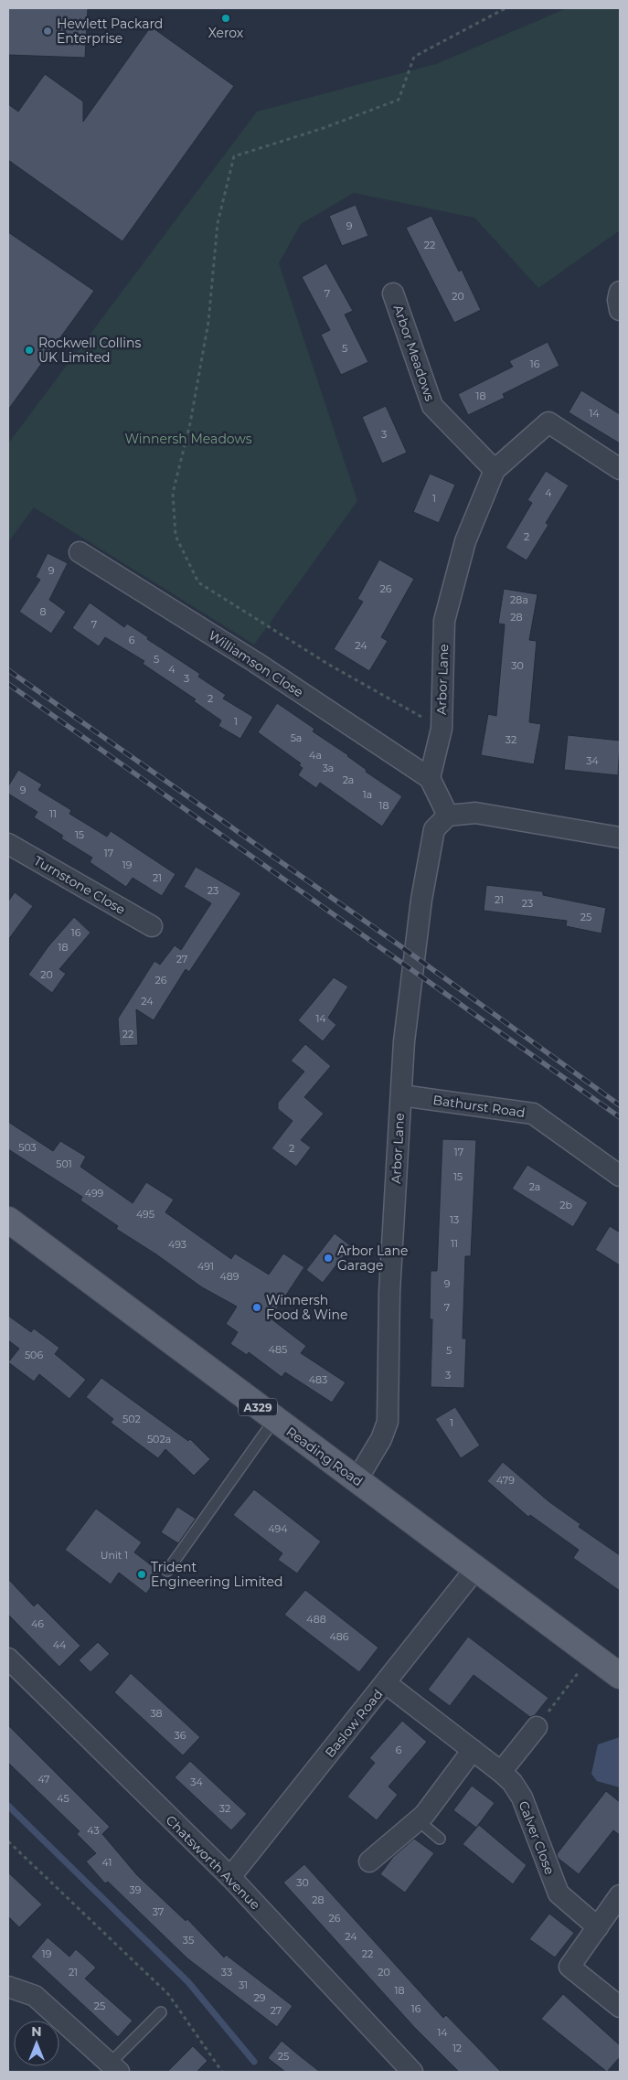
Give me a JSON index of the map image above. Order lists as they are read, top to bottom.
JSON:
{
  "streets": {
    "main road": ["A329", "Reading Road"],
    "street": [
      "Arbor Meadows",
      "Williamson Close",
      "Arbor Lane",
      "Turnstone Close",
      "Bathurst Road",
      "Baslow Road",
      "Calver Close",
      "Chatsworth Avenue"
    ]
  },
  "crossings": [
    ["Arbor Meadows", "Arbor Lane"],
    ["Williamson Close", "Arbor Lane"],
    ["Arbor Lane", "Bathurst Road"],
    ["Arbor Lane", "Reading Road"],
    ["Reading Road", "Baslow Road"],
    ["Baslow Road", "Calver Close"],
    ["Baslow Road", "Chatsworth Avenue"]
  ],
  "parks": ["Winnersh Meadows"],
  "places": [
    "Xerox",
    "Hewlett Packard Enterprise",
    "Rockwell Collins UK Limited",
    "Arbor Lane Garage",
    "Winnersh Food & Wine",
    "Trident Engineering Limited"
  ],
  "house_numbers": [
    "9",
    "22",
    "7",
    "20",
    "5",
    "16",
    "18",
    "14",
    "3",
    "4",
    "1",
    "2",
    "9",
    "26",
    "28a",
    "8",
    "28",
    "7",
    "6",
    "24",
    "5",
    "30",
    "4",
    "3",
    "2",
    "1",
    "5a",
    "32",
    "4a",
    "34",
    "3a",
    "2a",
    "9",
    "1a",
    "18",
    "11",
    "15",
    "17",
    "19",
    "21",
    "23",
    "21",
    "23",
    "25",
    "16",
    "18",
    "27",
    "20",
    "26",
    "24",
    "14",
    "22",
    "503",
    "2",
    "17",
    "501",
    "15",
    "2a",
    "499",
    "2b",
    "495",
    "13",
    "11",
    "493",
    "491",
    "489",
    "9",
    "7",
    "485",
    "5",
    "506",
    "3",
    "483",
    "502",
    "1",
    "502a",
    "479",
    "494",
    "Unit 1",
    "488",
    "46",
    "486",
    "44",
    "38",
    "36",
    "6",
    "47",
    "34",
    "45",
    "32",
    "43",
    "41",
    "30",
    "39",
    "28",
    "37",
    "26",
    "24",
    "35",
    "19",
    "22",
    "21",
    "33",
    "20",
    "31",
    "18",
    "29",
    "25",
    "16",
    "27",
    "14",
    "12",
    "25"
  ],
  "north": "top"
}
